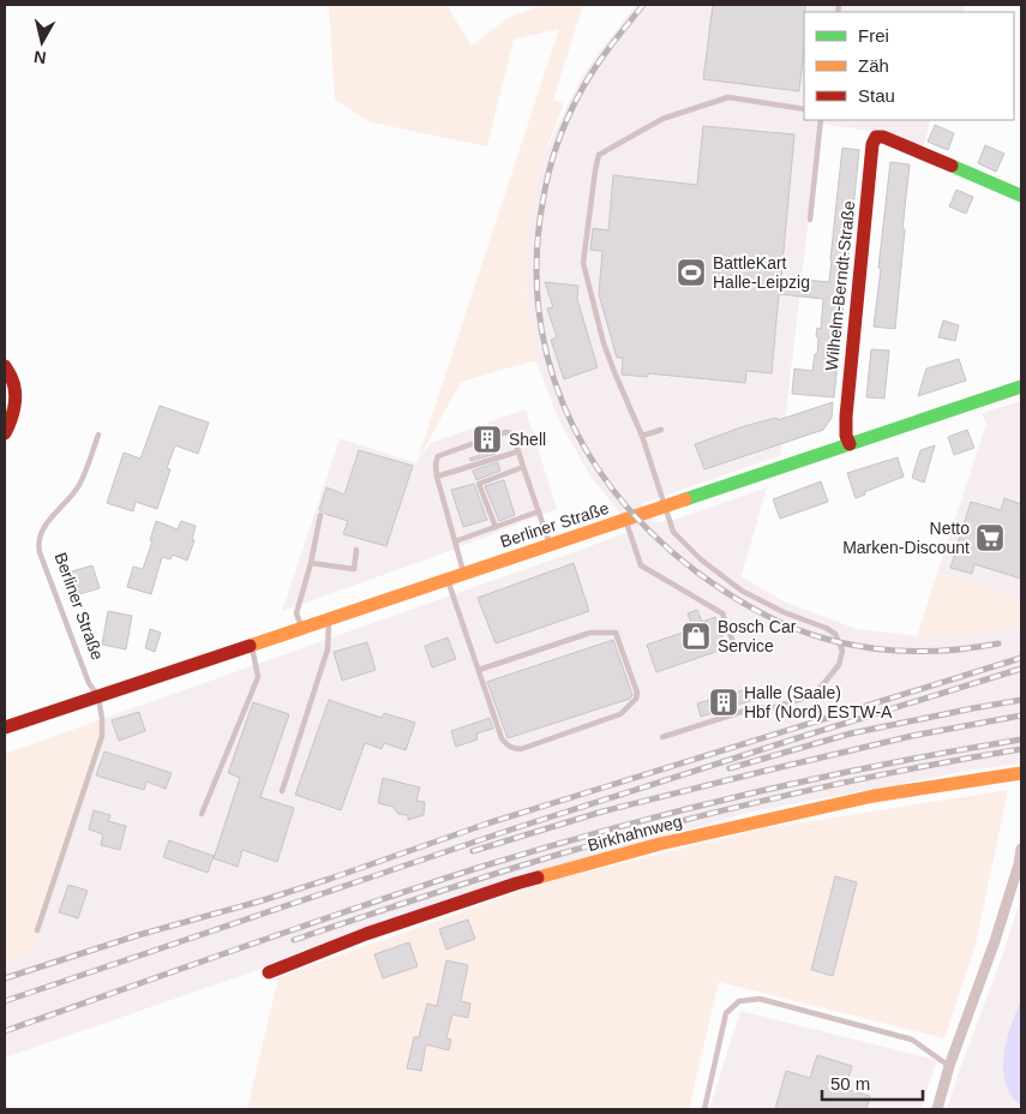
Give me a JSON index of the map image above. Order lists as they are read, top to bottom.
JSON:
{
  "streets": {
    "street": ["Wilhelm-Berndt-Straße", "Berliner Straße", "Birkhahnweg"]
  },
  "crossings": [
    ["Wilhelm-Berndt-Straße", "Berliner Straße"]
  ],
  "places": {
    "sports": ["BattleKart Halle-Leipzig"],
    "building": ["Shell", "Halle (Saale) Hbf (Nord) ESTW-A"],
    "supermarket": ["Netto Marken-Discount"],
    "shop": ["Bosch Car Service"]
  },
  "legend": ["Frei", "Zäh", "Stau"],
  "scale_bar": "50 m",
  "north": "bottom"
}
